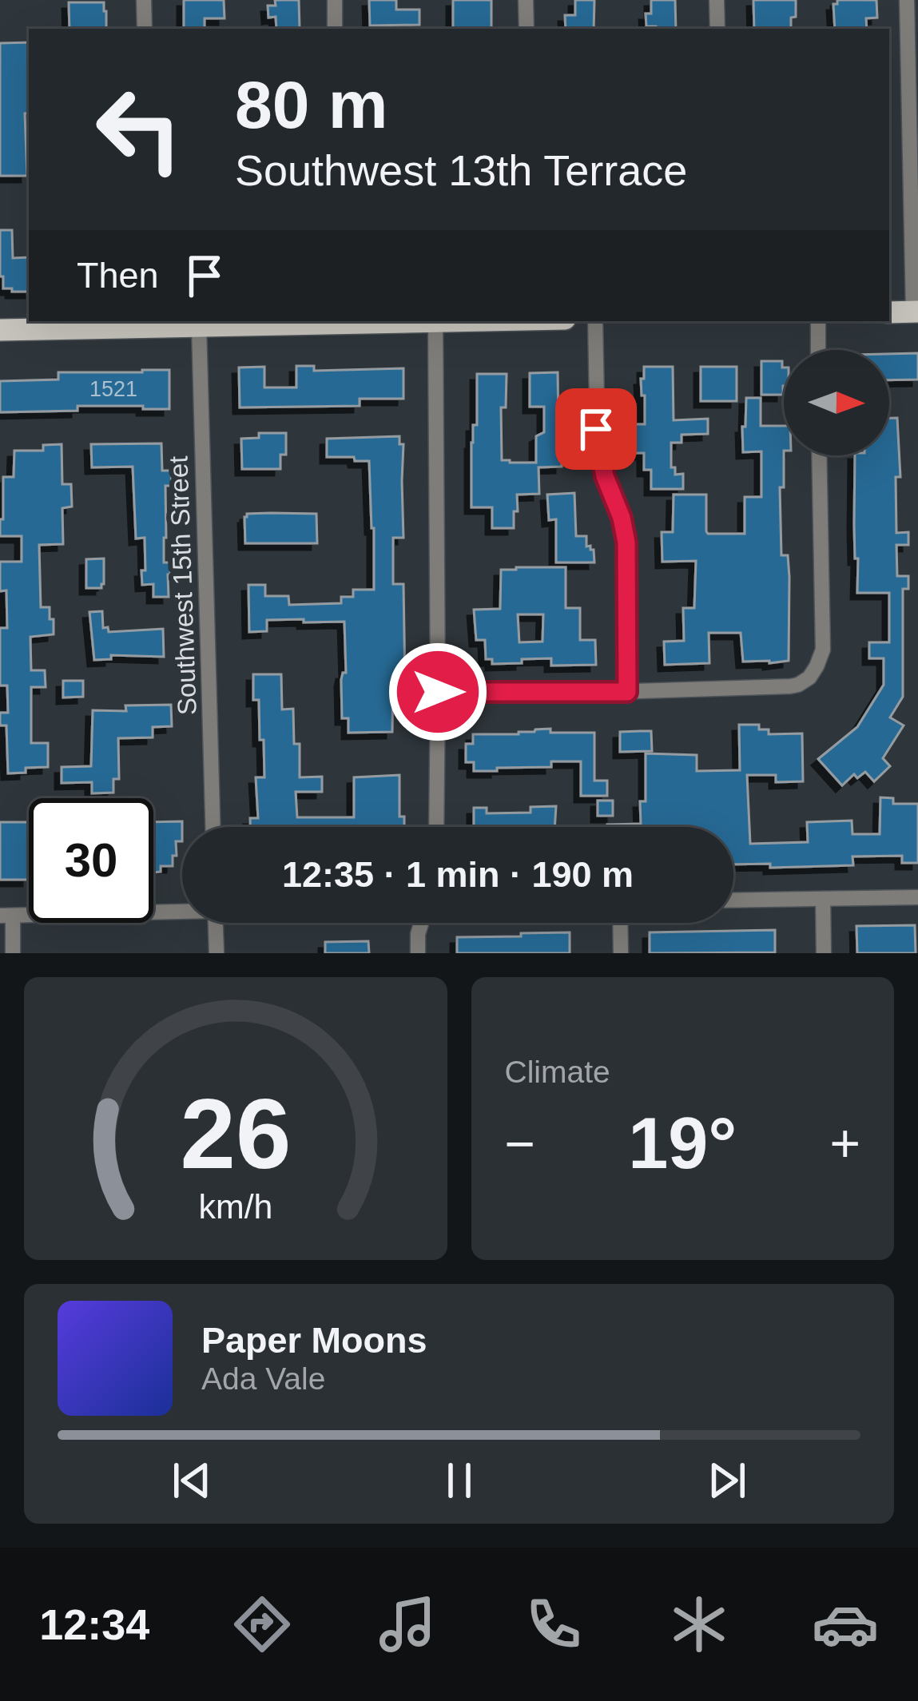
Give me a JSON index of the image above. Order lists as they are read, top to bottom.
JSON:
{
  "streets": {
    "street": ["Southwest 15th Street"]
  },
  "house_numbers": ["1521"],
  "north": "right",
  "page": {
    "turn": ["80 m", "Southwest 13th Terrace"],
    "then": "Then",
    "limit": "30",
    "trip": "12:35 · 1 min · 190 m",
    "tile": "Climate",
    "heat": ["−", "19°", "+"],
    "song": ["Paper Moons", "Ada Vale"],
    "tabs": "12:34",
    "gauge": ["26", "km/h"]
  }
}
